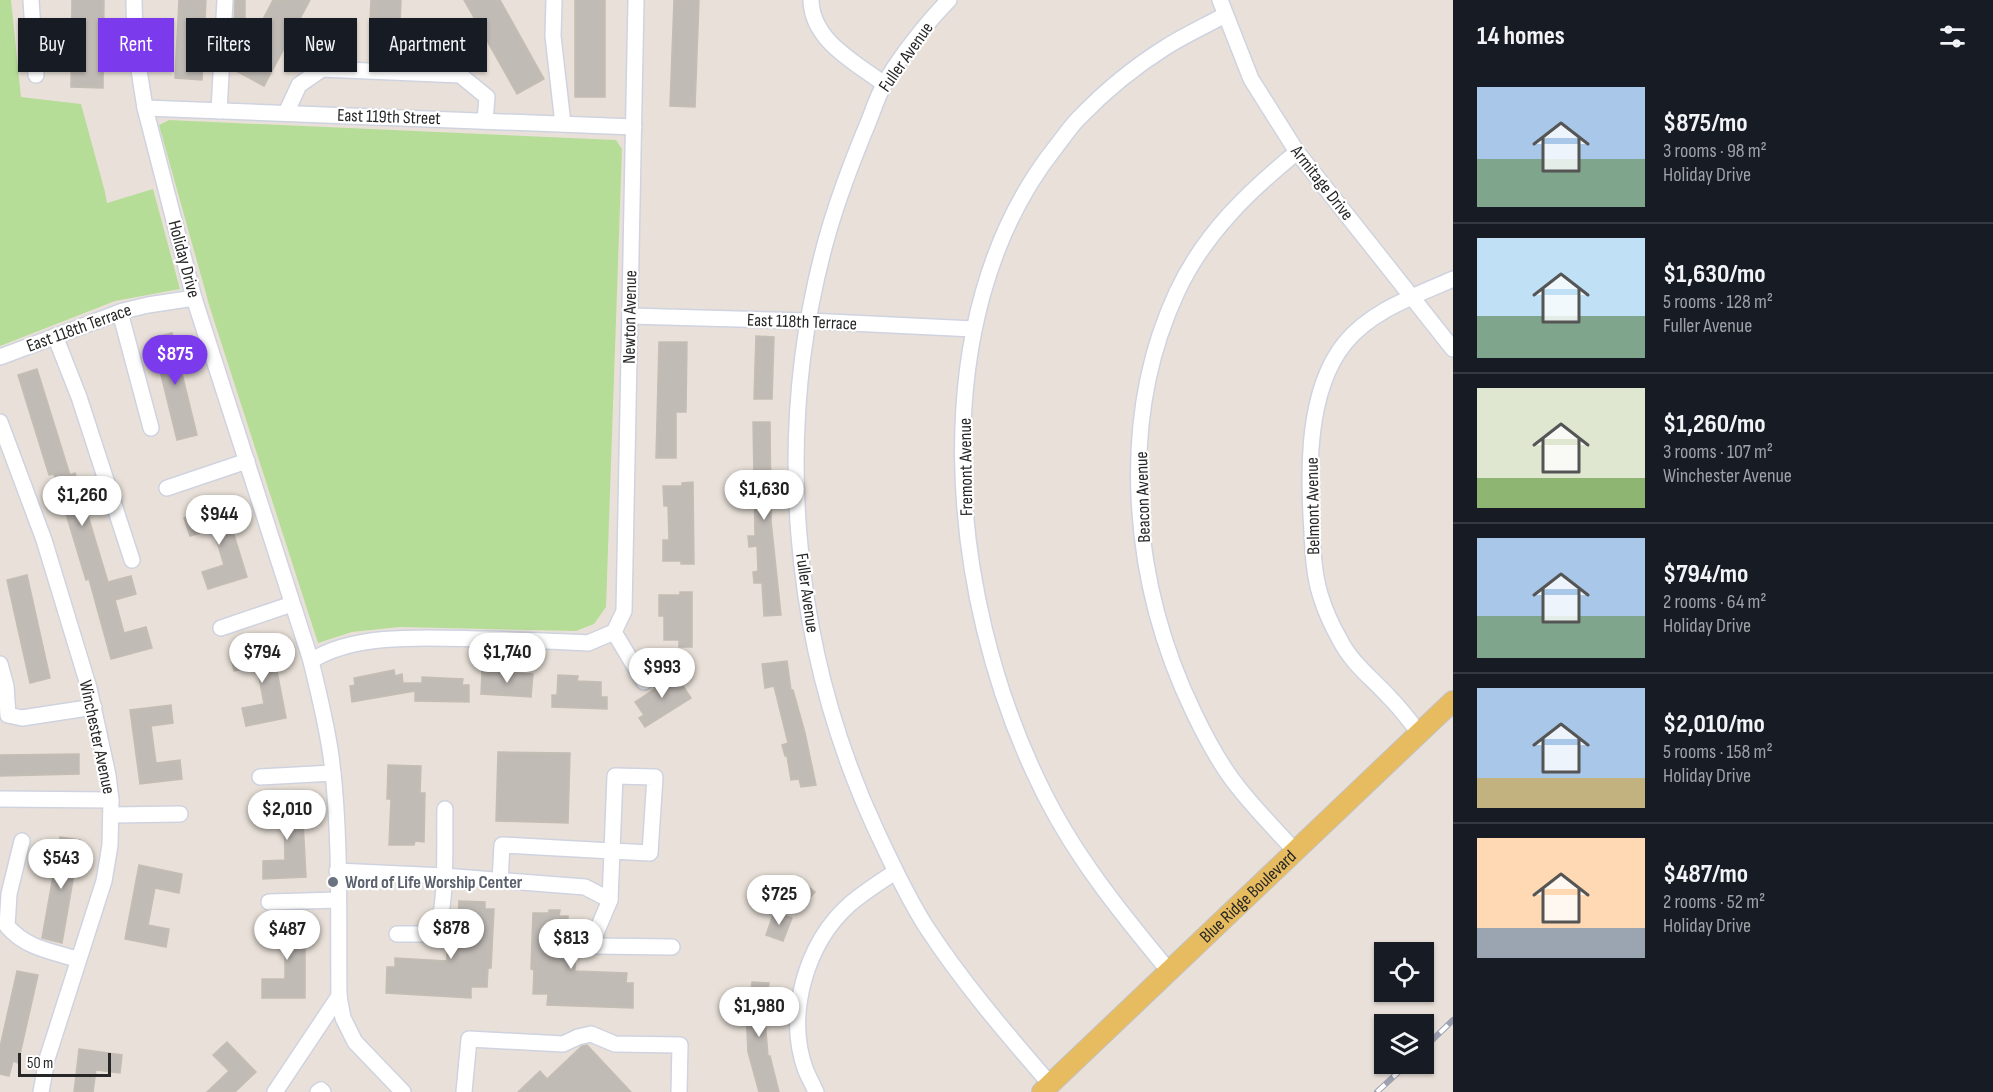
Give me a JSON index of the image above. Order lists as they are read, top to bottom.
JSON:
{
  "streets": {
    "main road": ["Blue Ridge Boulevard"],
    "street": [
      "Fuller Avenue",
      "East 119th Street",
      "Armitage Drive",
      "Holiday Drive",
      "Newton Avenue",
      "East 118th Terrace",
      "Fremont Avenue",
      "Beacon Avenue",
      "Belmont Avenue",
      "Winchester Avenue"
    ]
  },
  "crossings": [
    ["Fuller Avenue", "East 118th Terrace"],
    ["Fuller Avenue", "Blue Ridge Boulevard"],
    ["East 119th Street", "Holiday Drive"],
    ["East 119th Street", "Newton Avenue"],
    ["Armitage Drive", "Fremont Avenue"],
    ["Armitage Drive", "Beacon Avenue"],
    ["Armitage Drive", "Belmont Avenue"],
    ["Holiday Drive", "East 118th Terrace"],
    ["Newton Avenue", "East 118th Terrace"],
    ["East 118th Terrace", "Fremont Avenue"],
    ["Fremont Avenue", "Blue Ridge Boulevard"],
    ["Beacon Avenue", "Blue Ridge Boulevard"],
    ["Belmont Avenue", "Blue Ridge Boulevard"]
  ],
  "places": ["Word of Life Worship Center"],
  "scale_bar": "50 m",
  "page": {
    "heading": "14 homes",
    "chip": [
      "Buy",
      "Rent",
      "Filters",
      "New",
      "Apartment"
    ],
    "list": [
      {
        "name": "$875/mo",
        "note": "3 rooms · 98 m² · Holiday Drive"
      },
      {
        "name": "$1,630/mo",
        "note": "5 rooms · 128 m² · Fuller Avenue"
      },
      {
        "name": "$1,260/mo",
        "note": "3 rooms · 107 m² · Winchester Avenue"
      },
      {
        "name": "$794/mo",
        "note": "2 rooms · 64 m² · Holiday Drive"
      },
      {
        "name": "$2,010/mo",
        "note": "5 rooms · 158 m² · Holiday Drive"
      },
      {
        "name": "$487/mo",
        "note": "2 rooms · 52 m² · Holiday Drive"
      }
    ],
    "price": [
      "$875",
      "$1,630",
      "$1,260",
      "$944",
      "$794",
      "$1,740",
      "$993",
      "$2,010",
      "$543",
      "$725",
      "$878",
      "$487",
      "$813",
      "$1,980"
    ],
    "scale": "50 m"
  }
}
